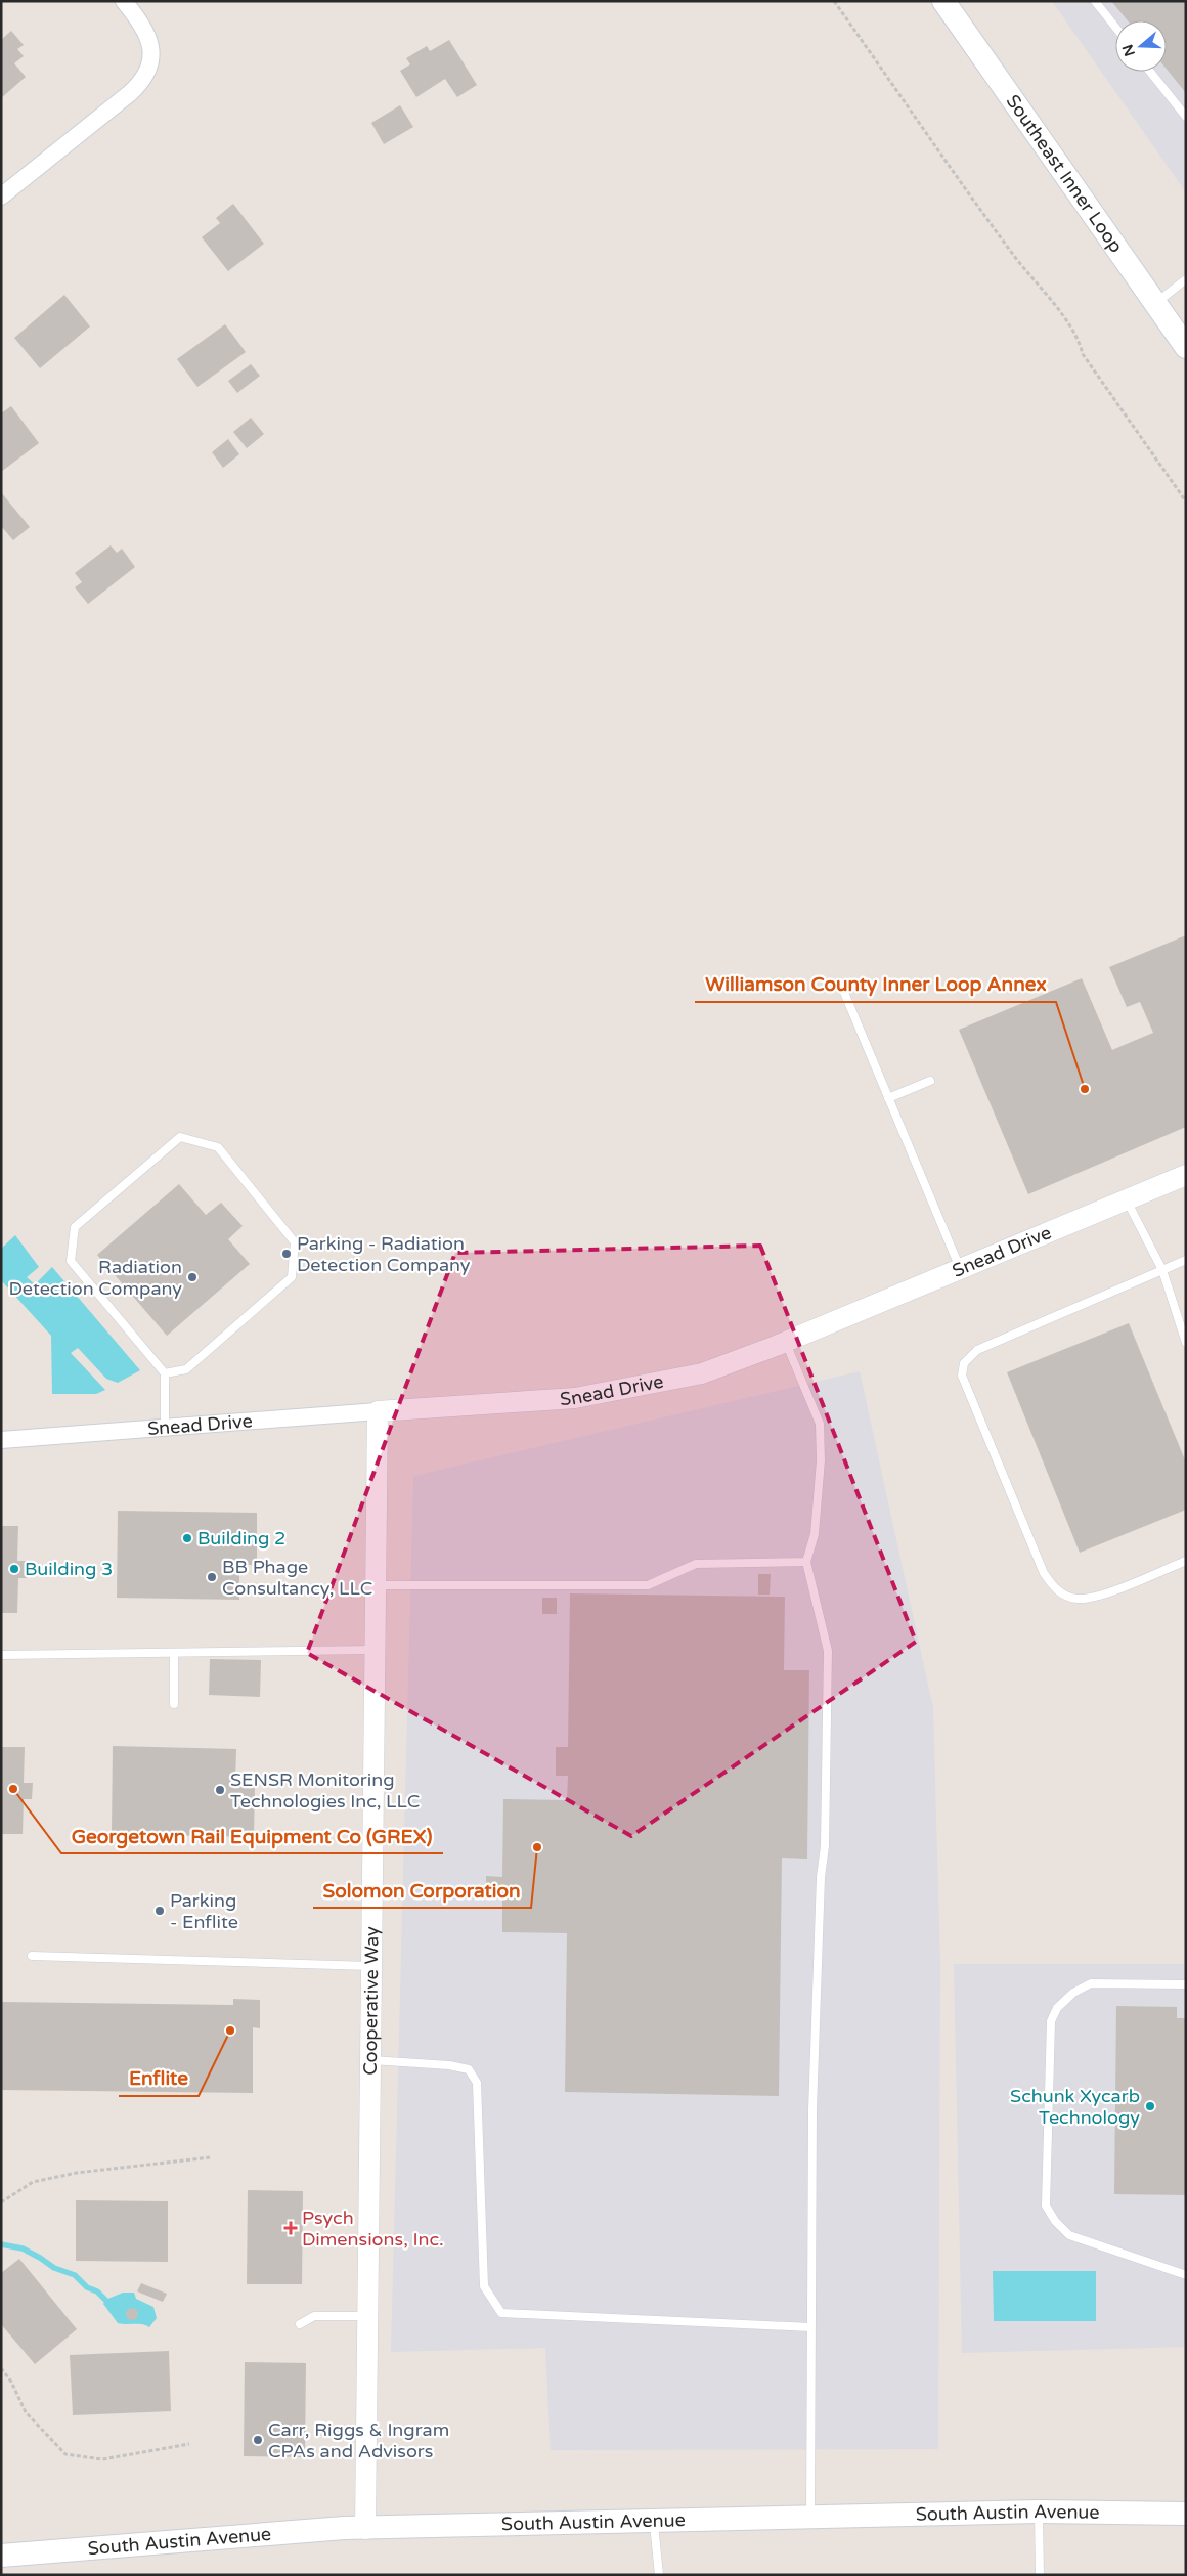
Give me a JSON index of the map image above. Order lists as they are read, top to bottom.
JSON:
{
  "streets": {
    "main road": ["Southeast Inner Loop", "South Austin Avenue"],
    "street": ["Snead Drive", "Cooperative Way"]
  },
  "crossings": [
    ["Snead Drive", "Cooperative Way"],
    ["Cooperative Way", "South Austin Avenue"]
  ],
  "places": {
    "other": [
      "Williamson County Inner Loop Annex",
      "Parking - Radiation Detection Company",
      "Radiation Detection Company",
      "Building 2",
      "Building 3",
      "BB Phage Consultancy, LLC",
      "Georgetown Rail Equipment Co (GREX)",
      "SENSR Monitoring Technologies Inc, LLC",
      "Solomon Corporation",
      "Parking - Enflite",
      "Enflite",
      "Schunk Xycarb Technology",
      "Carr, Riggs & Ingram CPAs and Advisors"
    ],
    "health": ["Psych Dimensions, Inc."]
  },
  "north": "left"
}
